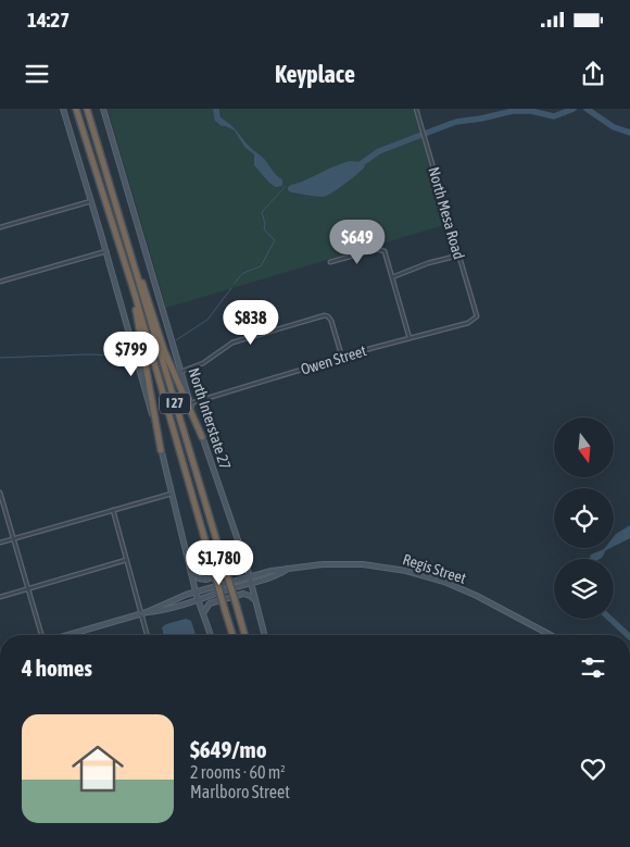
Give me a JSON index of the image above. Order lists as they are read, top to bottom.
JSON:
{
  "streets": {
    "highway": ["I 27"],
    "main road": ["North Interstate 27", "Regis Street"],
    "street": ["North Mesa Road", "Owen Street"]
  },
  "crossings": [
    ["North Mesa Road", "Owen Street"],
    ["Owen Street", "North Interstate 27"],
    ["North Interstate 27", "Regis Street"]
  ],
  "north": "bottom",
  "page": {
    "status": "14:27",
    "header": "Keyplace",
    "price": [
      "$649",
      "$838",
      "$799",
      "$1,780"
    ],
    "heading": "4 homes",
    "list": [
      {
        "name": "$649/mo",
        "note": "2 rooms · 60 m² · Marlboro Street"
      }
    ]
  }
}
